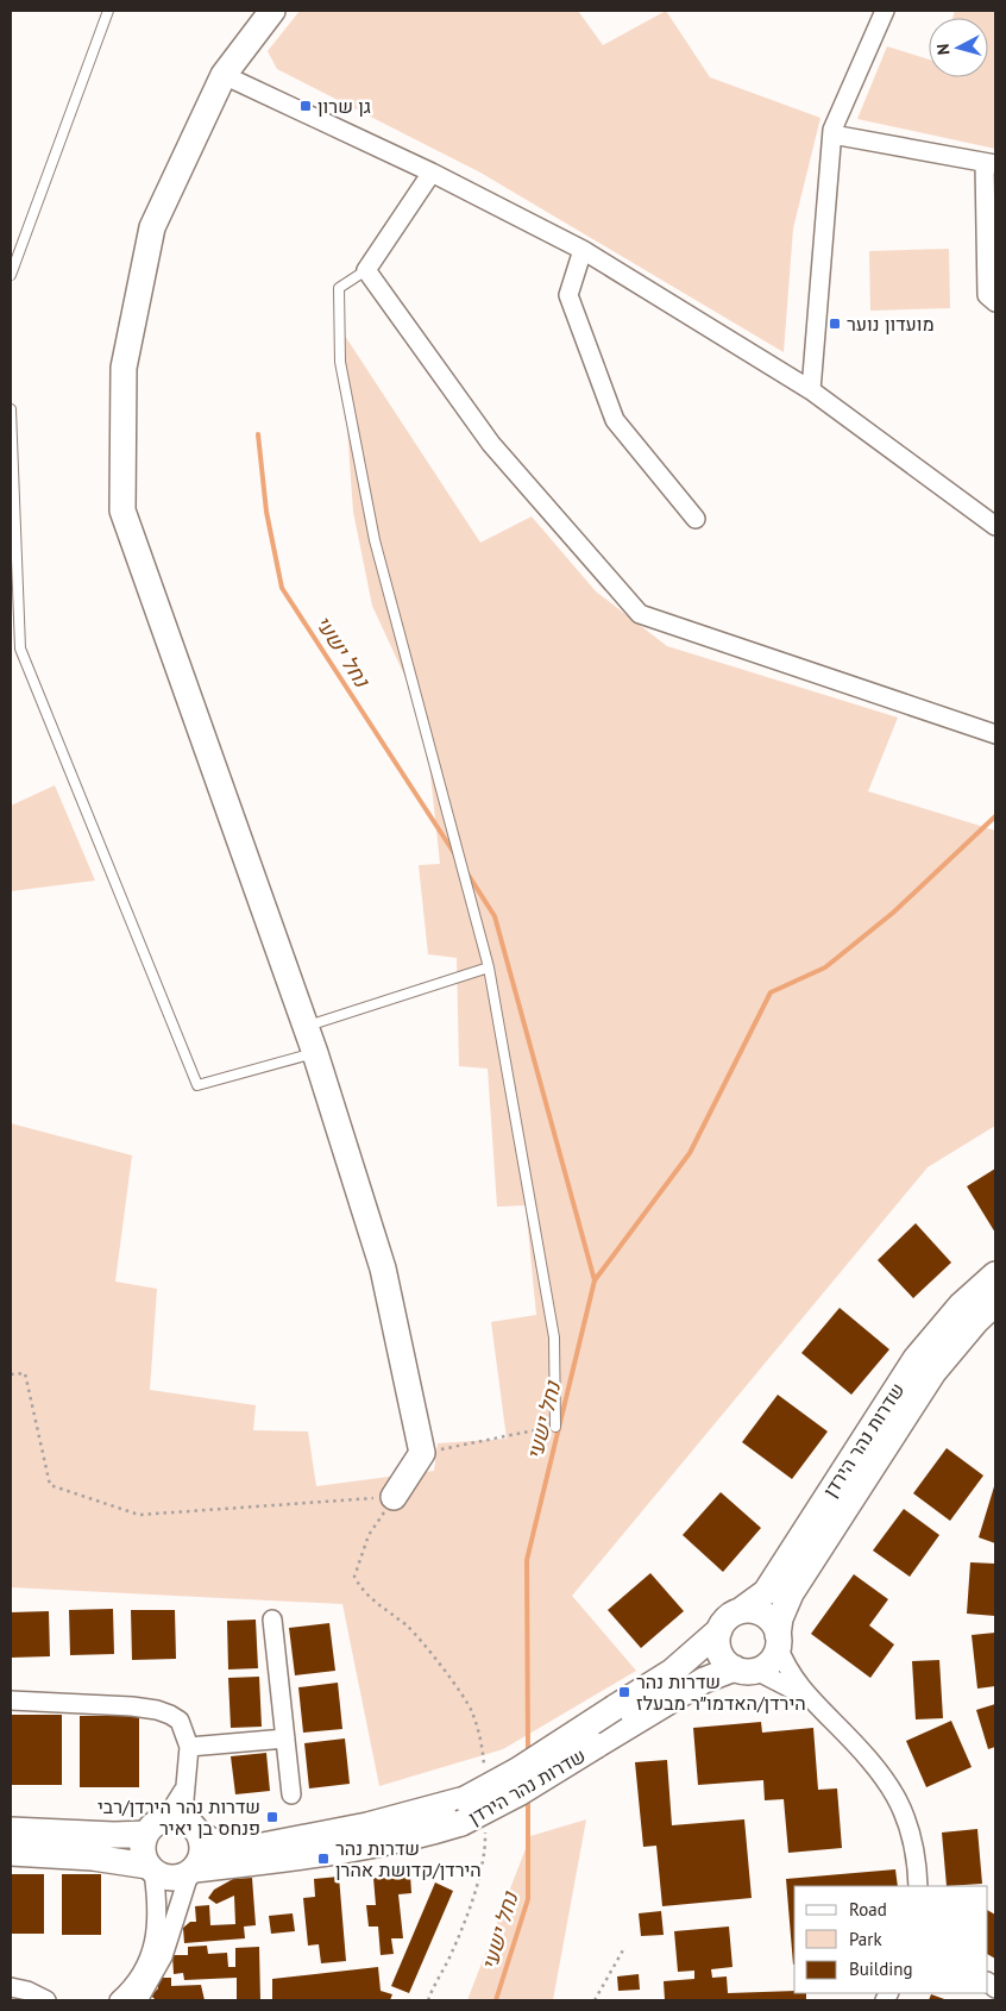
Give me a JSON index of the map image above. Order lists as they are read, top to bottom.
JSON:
{
  "streets": {
    "main road": ["שדרות נהר הירדן"]
  },
  "water": ["נחל ישעי"],
  "places": {
    "transit": [
      "גן שרון",
      "מועדון נוער",
      "שדרות נהר הירדן/האדמו״ר מבעלז",
      "שדרות נהר הירדן/רבי פנחס בן יאיר",
      "שדרות נהר הירדן/קדושת אהרן"
    ]
  },
  "legend": ["Road", "Park", "Building"],
  "north": "left"
}
